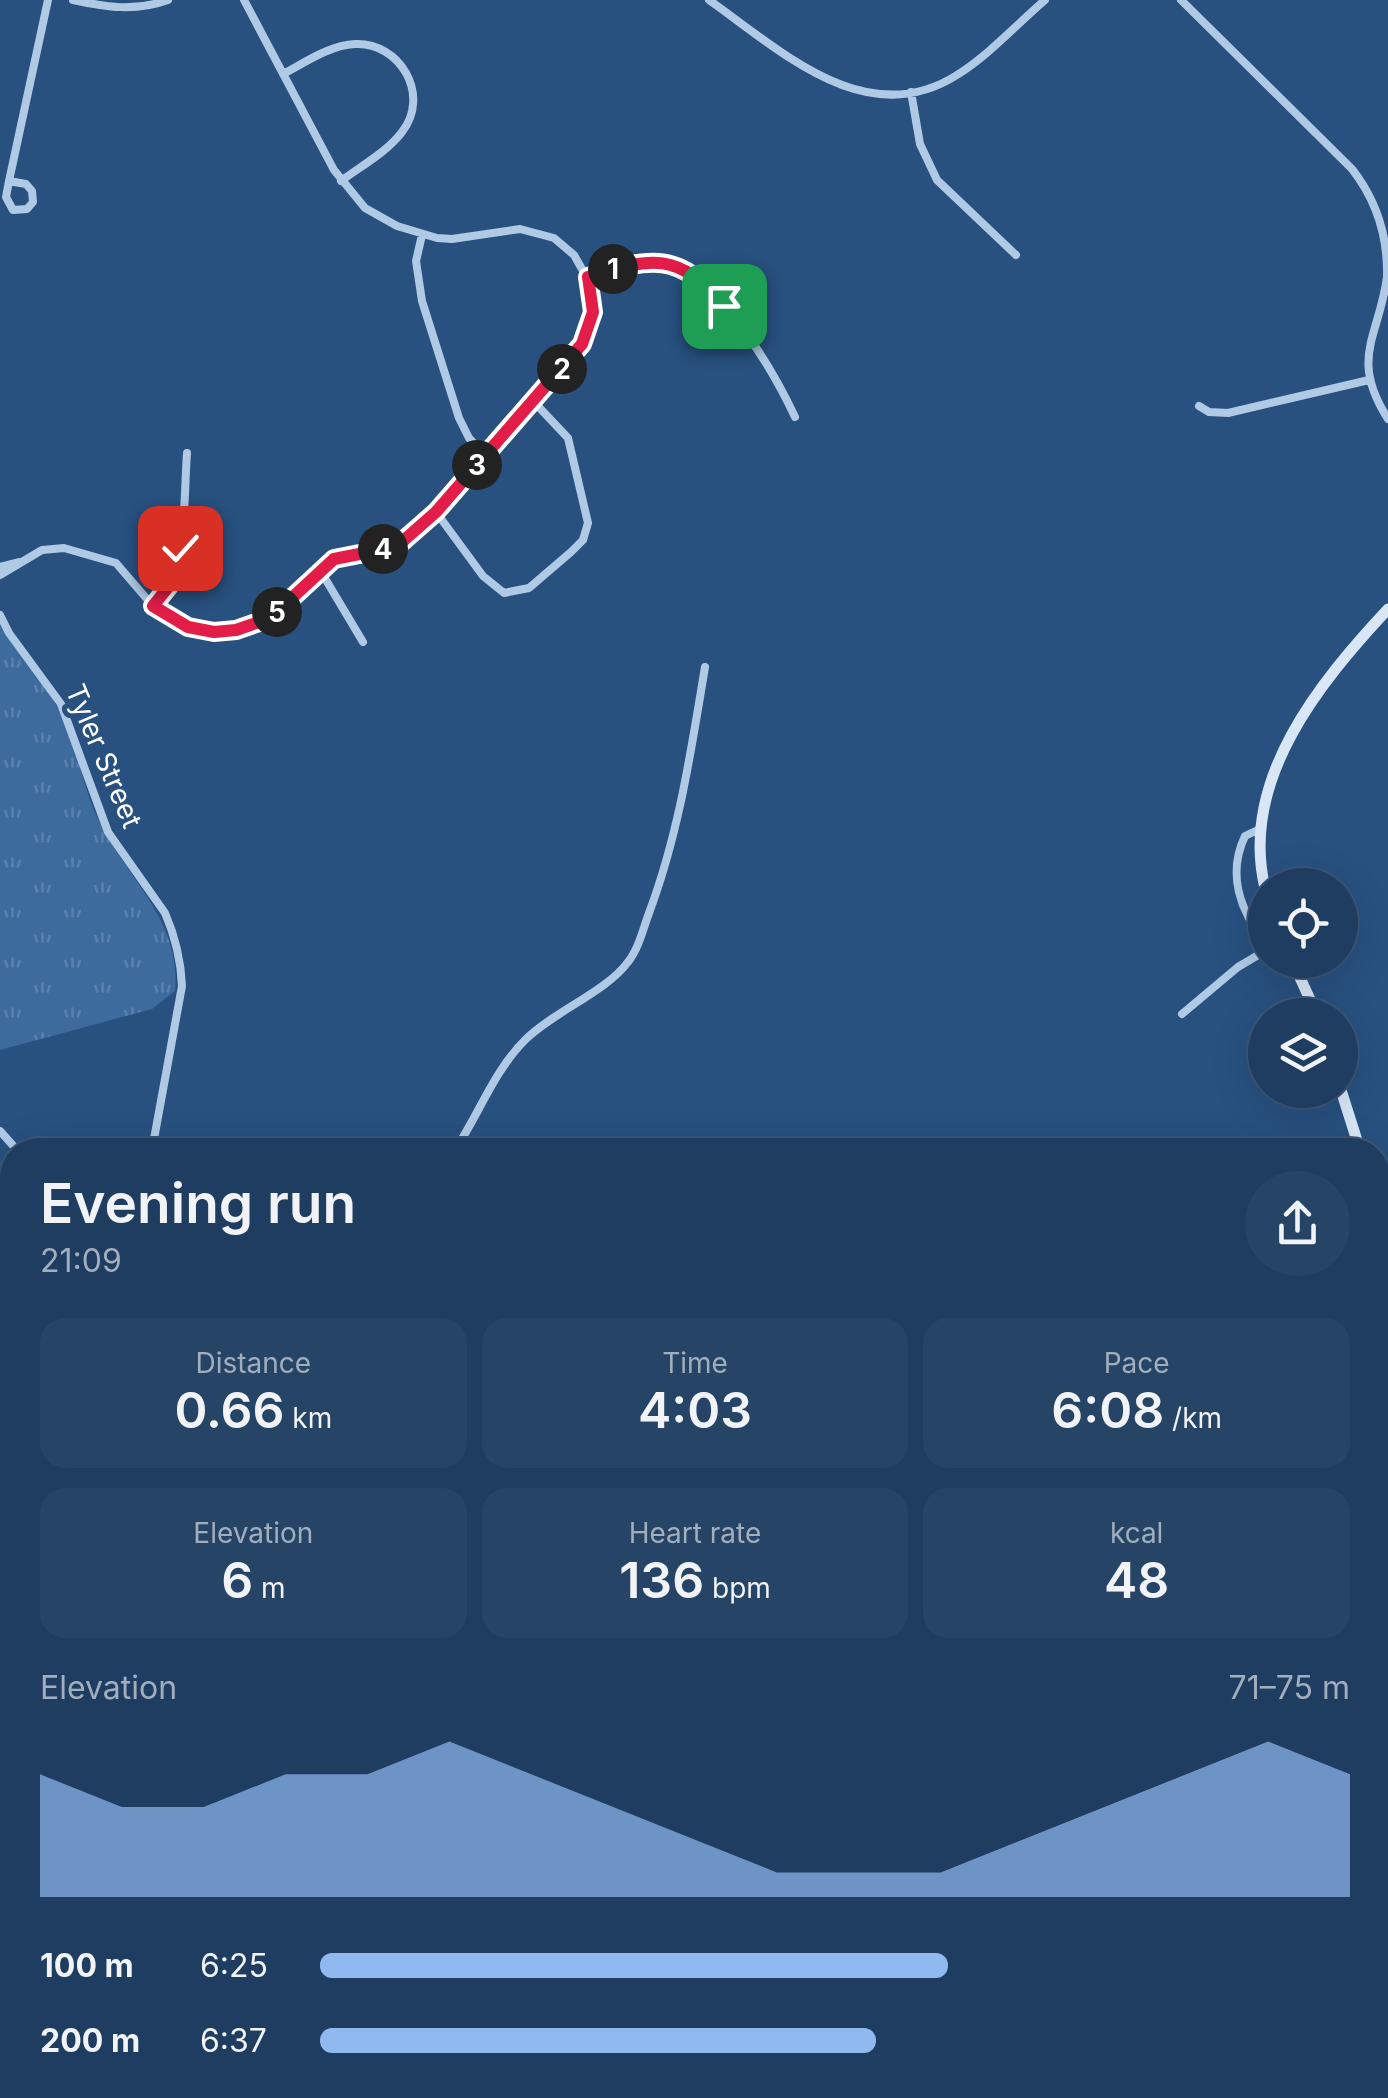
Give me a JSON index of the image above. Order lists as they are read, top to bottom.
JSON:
{
  "streets": {
    "street": ["Tyler Street"]
  },
  "page": {
    "pins": [
      "1",
      "2",
      "3",
      "4",
      "5"
    ],
    "heading": ["Evening run", "21:09"],
    "stats": [
      ["Distance", "0.66 km"],
      ["Time", "4:03"],
      ["Pace", "6:08 /km"],
      ["Elevation", "6 m"],
      ["Heart rate", "136 bpm"],
      ["kcal", "48"]
    ],
    "chart": ["Elevation", "71–75 m"],
    "list": [
      {
        "name": "100 m",
        "note": "6:25"
      },
      {
        "name": "200 m",
        "note": "6:37"
      }
    ]
  }
}
